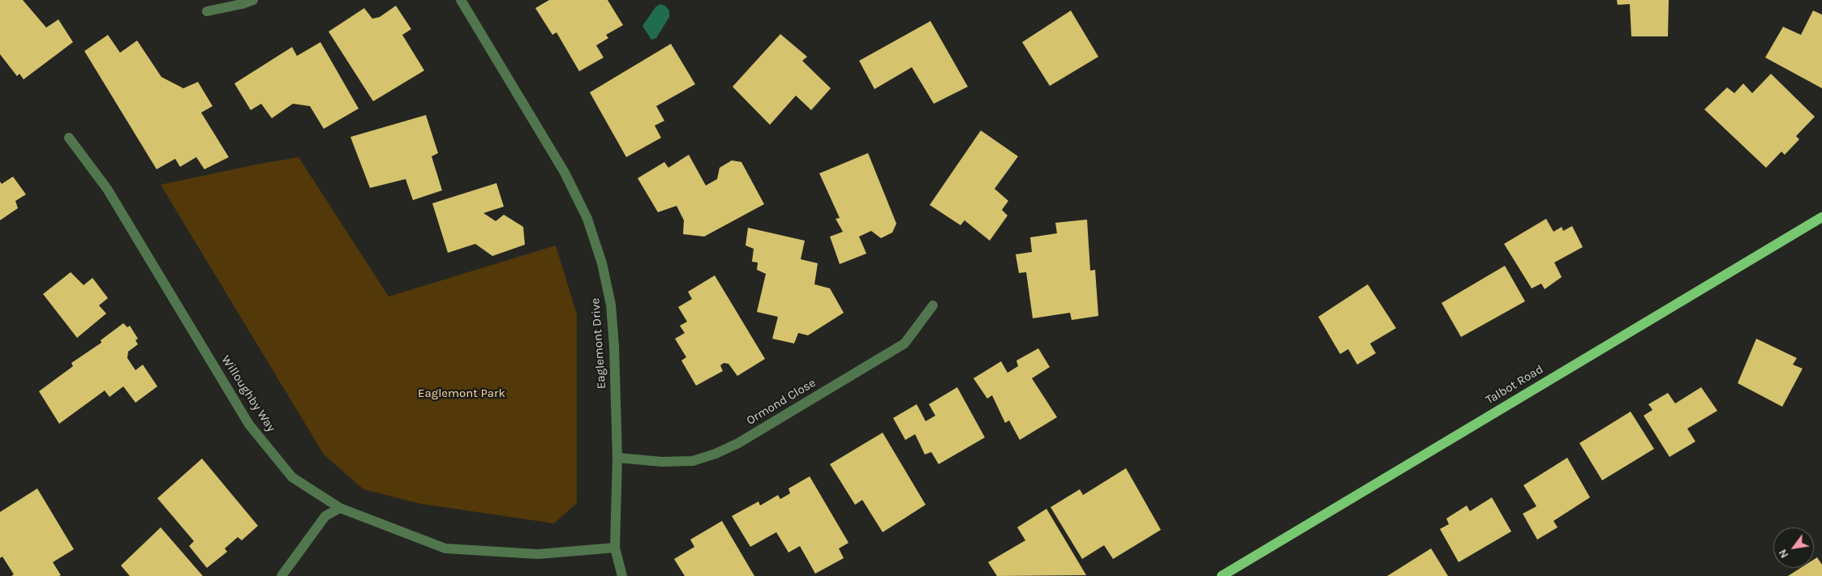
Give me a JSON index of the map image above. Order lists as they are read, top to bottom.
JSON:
{
  "streets": {
    "main road": ["Talbot Road"],
    "street": ["Eaglemont Drive", "Willoughby Way", "Ormond Close"]
  },
  "crossings": [
    ["Eaglemont Drive", "Willoughby Way"],
    ["Eaglemont Drive", "Ormond Close"]
  ],
  "parks": ["Eaglemont Park"],
  "north": "bottom left"
}
